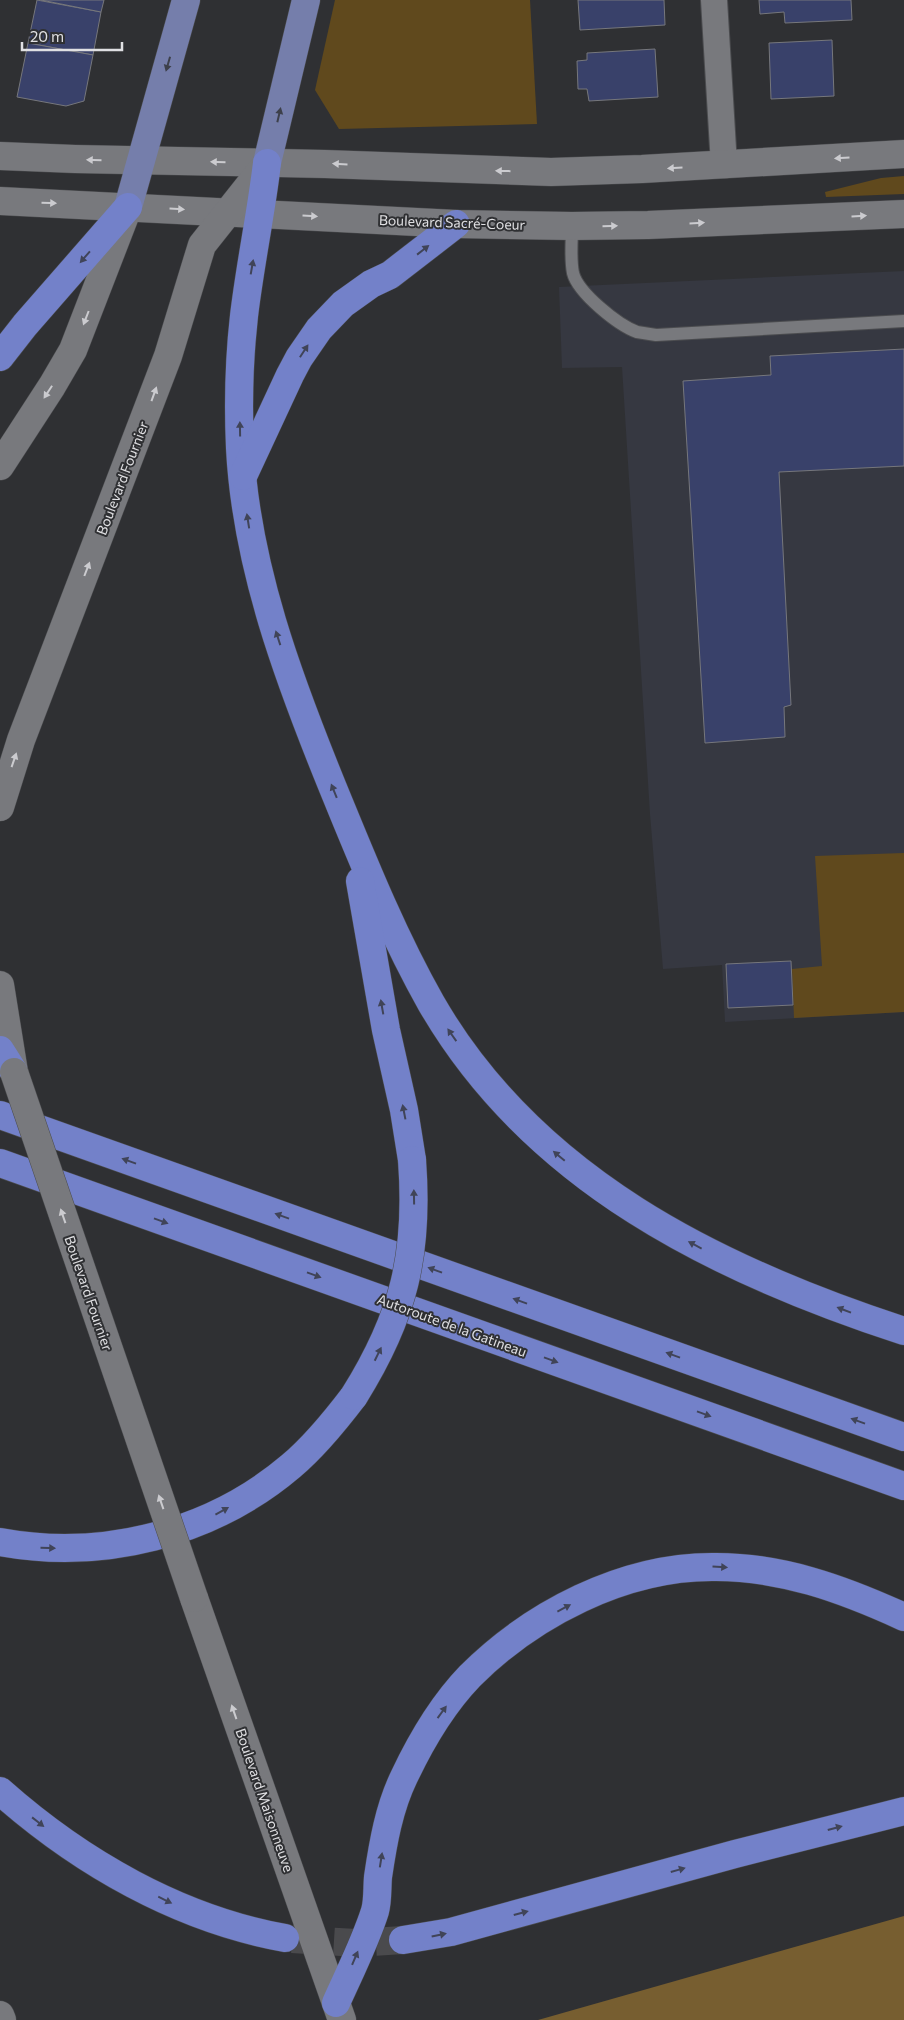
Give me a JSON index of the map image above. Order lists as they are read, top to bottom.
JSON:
{
  "streets": {
    "highway": ["Autoroute de la Gatineau"],
    "main road": ["Boulevard Sacré-Coeur", "Boulevard Fournier", "Boulevard Maisonneuve"]
  },
  "crossings": [
    ["Boulevard Sacré-Coeur", "Boulevard Fournier"],
    ["Boulevard Fournier", "Boulevard Maisonneuve"]
  ],
  "one_way": ["Boulevard Fournier", "Boulevard Maisonneuve"],
  "scale_bar": "20 m"
}
